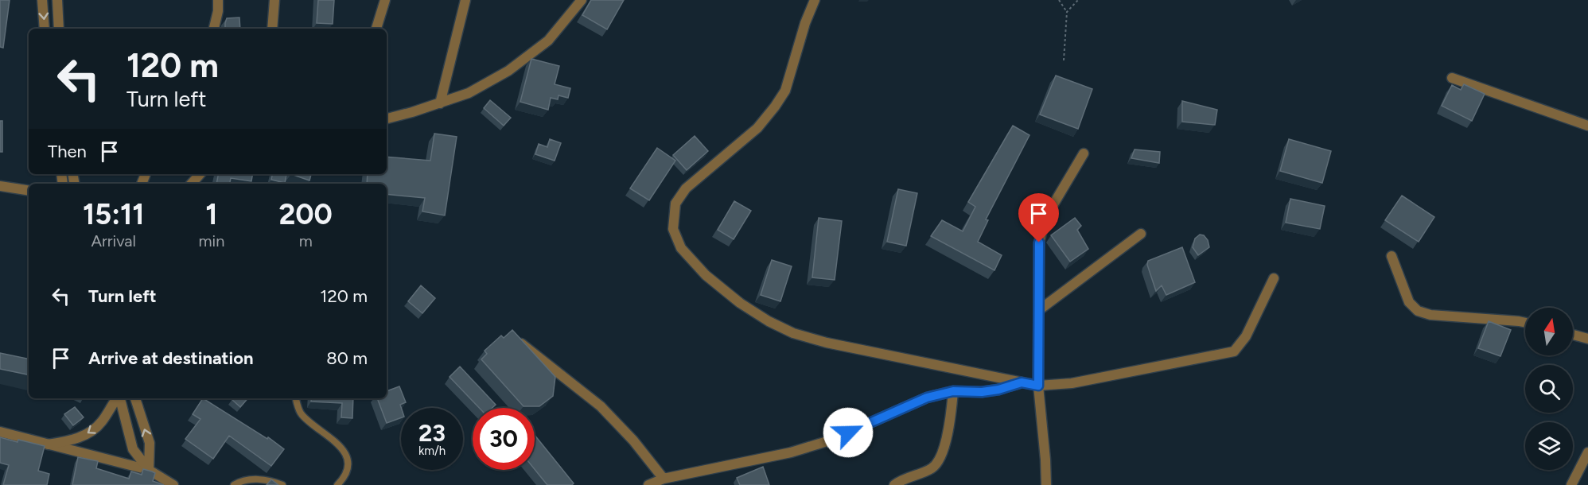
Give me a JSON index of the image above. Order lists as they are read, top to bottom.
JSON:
{
  "north": "top",
  "page": {
    "turn": ["120 m", "Turn left"],
    "then": "Then",
    "eta": [
      "15:11",
      "Arrival",
      "1",
      "min",
      "200",
      "m"
    ],
    "list": [
      {
        "name": "Turn left",
        "value": "120 m"
      },
      {
        "name": "Arrive at destination",
        "value": "80 m"
      }
    ],
    "speed": "23 km/h",
    "limit": "30"
  }
}
